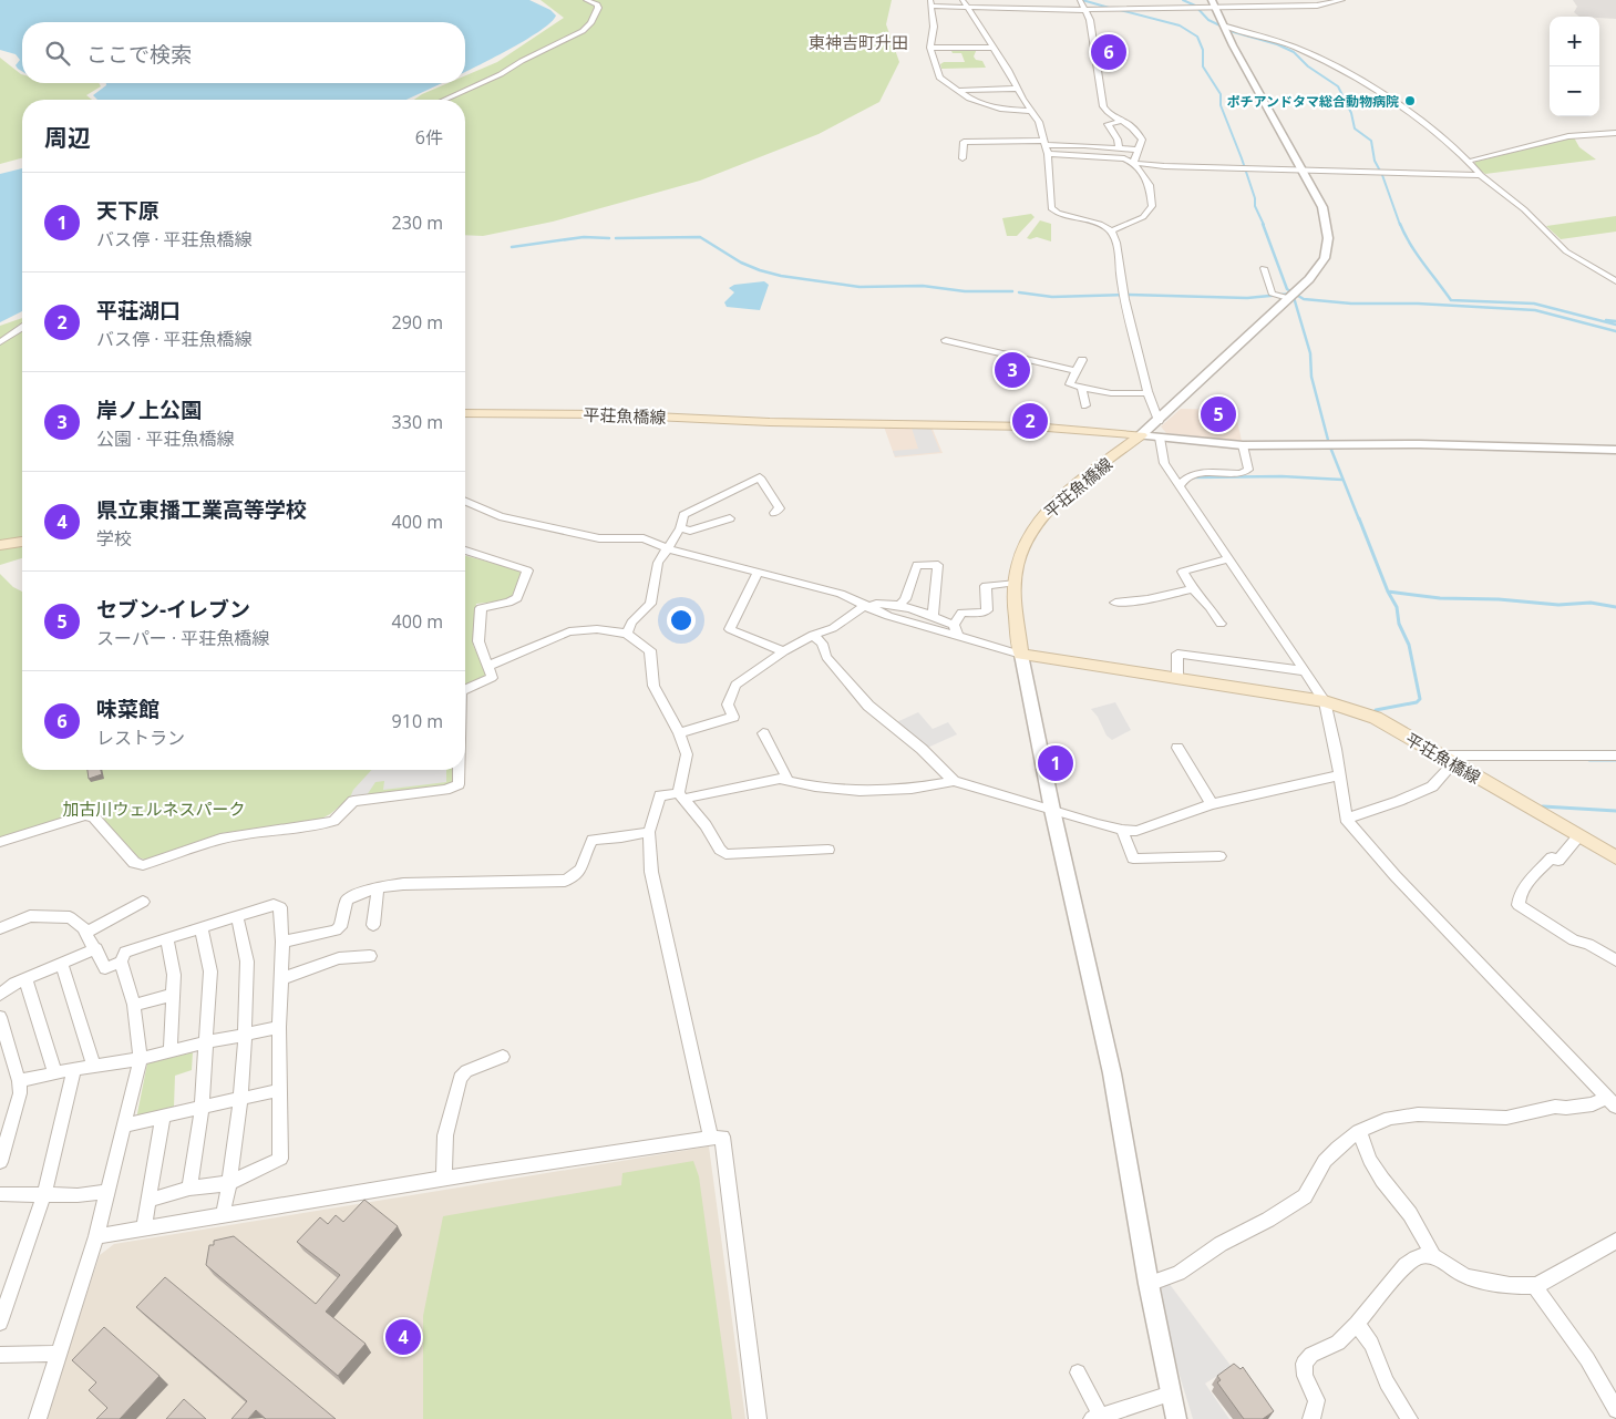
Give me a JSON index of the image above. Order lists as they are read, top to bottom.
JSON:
{
  "streets": {
    "main road": ["平荘魚橋線"]
  },
  "districts": ["東神吉町升田"],
  "parks": ["加古川ウェルネスパーク"],
  "places": ["ポチアンドタマ総合動物病院"],
  "page": {
    "map_buttons": ["+", "−"],
    "search": "ここで検索",
    "pins": [
      "6",
      "3",
      "5",
      "2",
      "1",
      "4"
    ],
    "heading": ["周辺", "6件"],
    "list": [
      {
        "mark": "1",
        "name": "天下原",
        "note": "バス停 · 平荘魚橋線",
        "value": "230 m"
      },
      {
        "mark": "2",
        "name": "平荘湖口",
        "note": "バス停 · 平荘魚橋線",
        "value": "290 m"
      },
      {
        "mark": "3",
        "name": "岸ノ上公園",
        "note": "公園 · 平荘魚橋線",
        "value": "330 m"
      },
      {
        "mark": "4",
        "name": "県立東播工業高等学校",
        "note": "学校",
        "value": "400 m"
      },
      {
        "mark": "5",
        "name": "セブン-イレブン",
        "note": "スーパー · 平荘魚橋線",
        "value": "400 m"
      },
      {
        "mark": "6",
        "name": "味菜館",
        "note": "レストラン",
        "value": "910 m"
      }
    ]
  }
}
